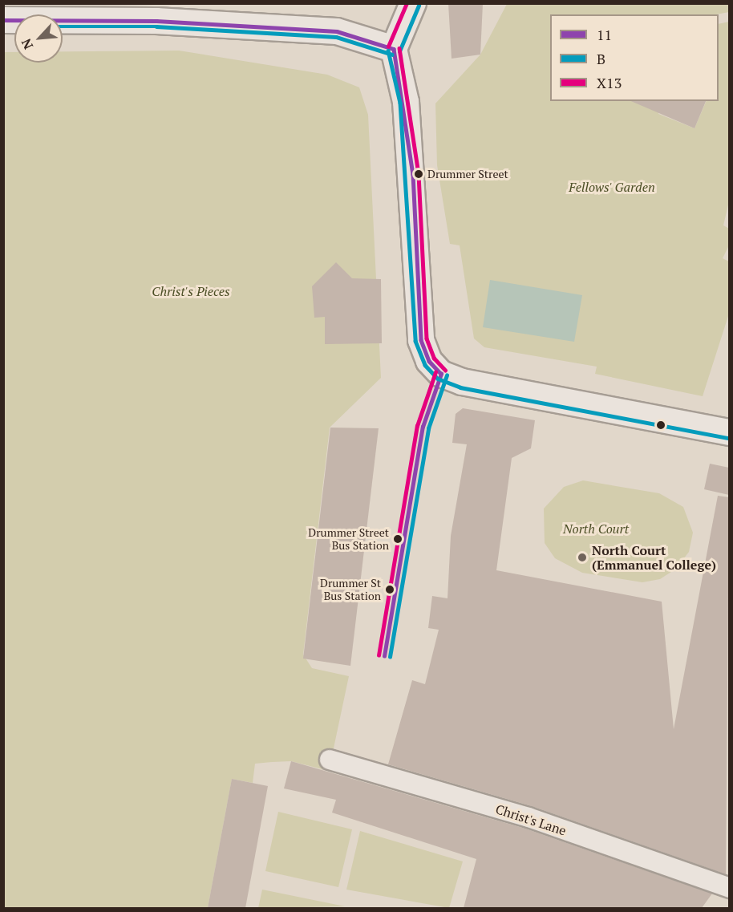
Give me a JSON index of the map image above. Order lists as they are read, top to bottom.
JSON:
{
  "streets": {
    "street": ["Christ's Lane"]
  },
  "parks": ["Fellows' Garden", "Christ's Pieces", "North Court"],
  "places": [
    "Drummer Street",
    "Drummer Street Bus Station",
    "North Court (Emmanuel College)",
    "Drummer St Bus Station"
  ],
  "lines": ["transit line X13", "transit line B", "transit line 11"],
  "legend": ["11", "B", "X13"],
  "north": "bottom left"
}
